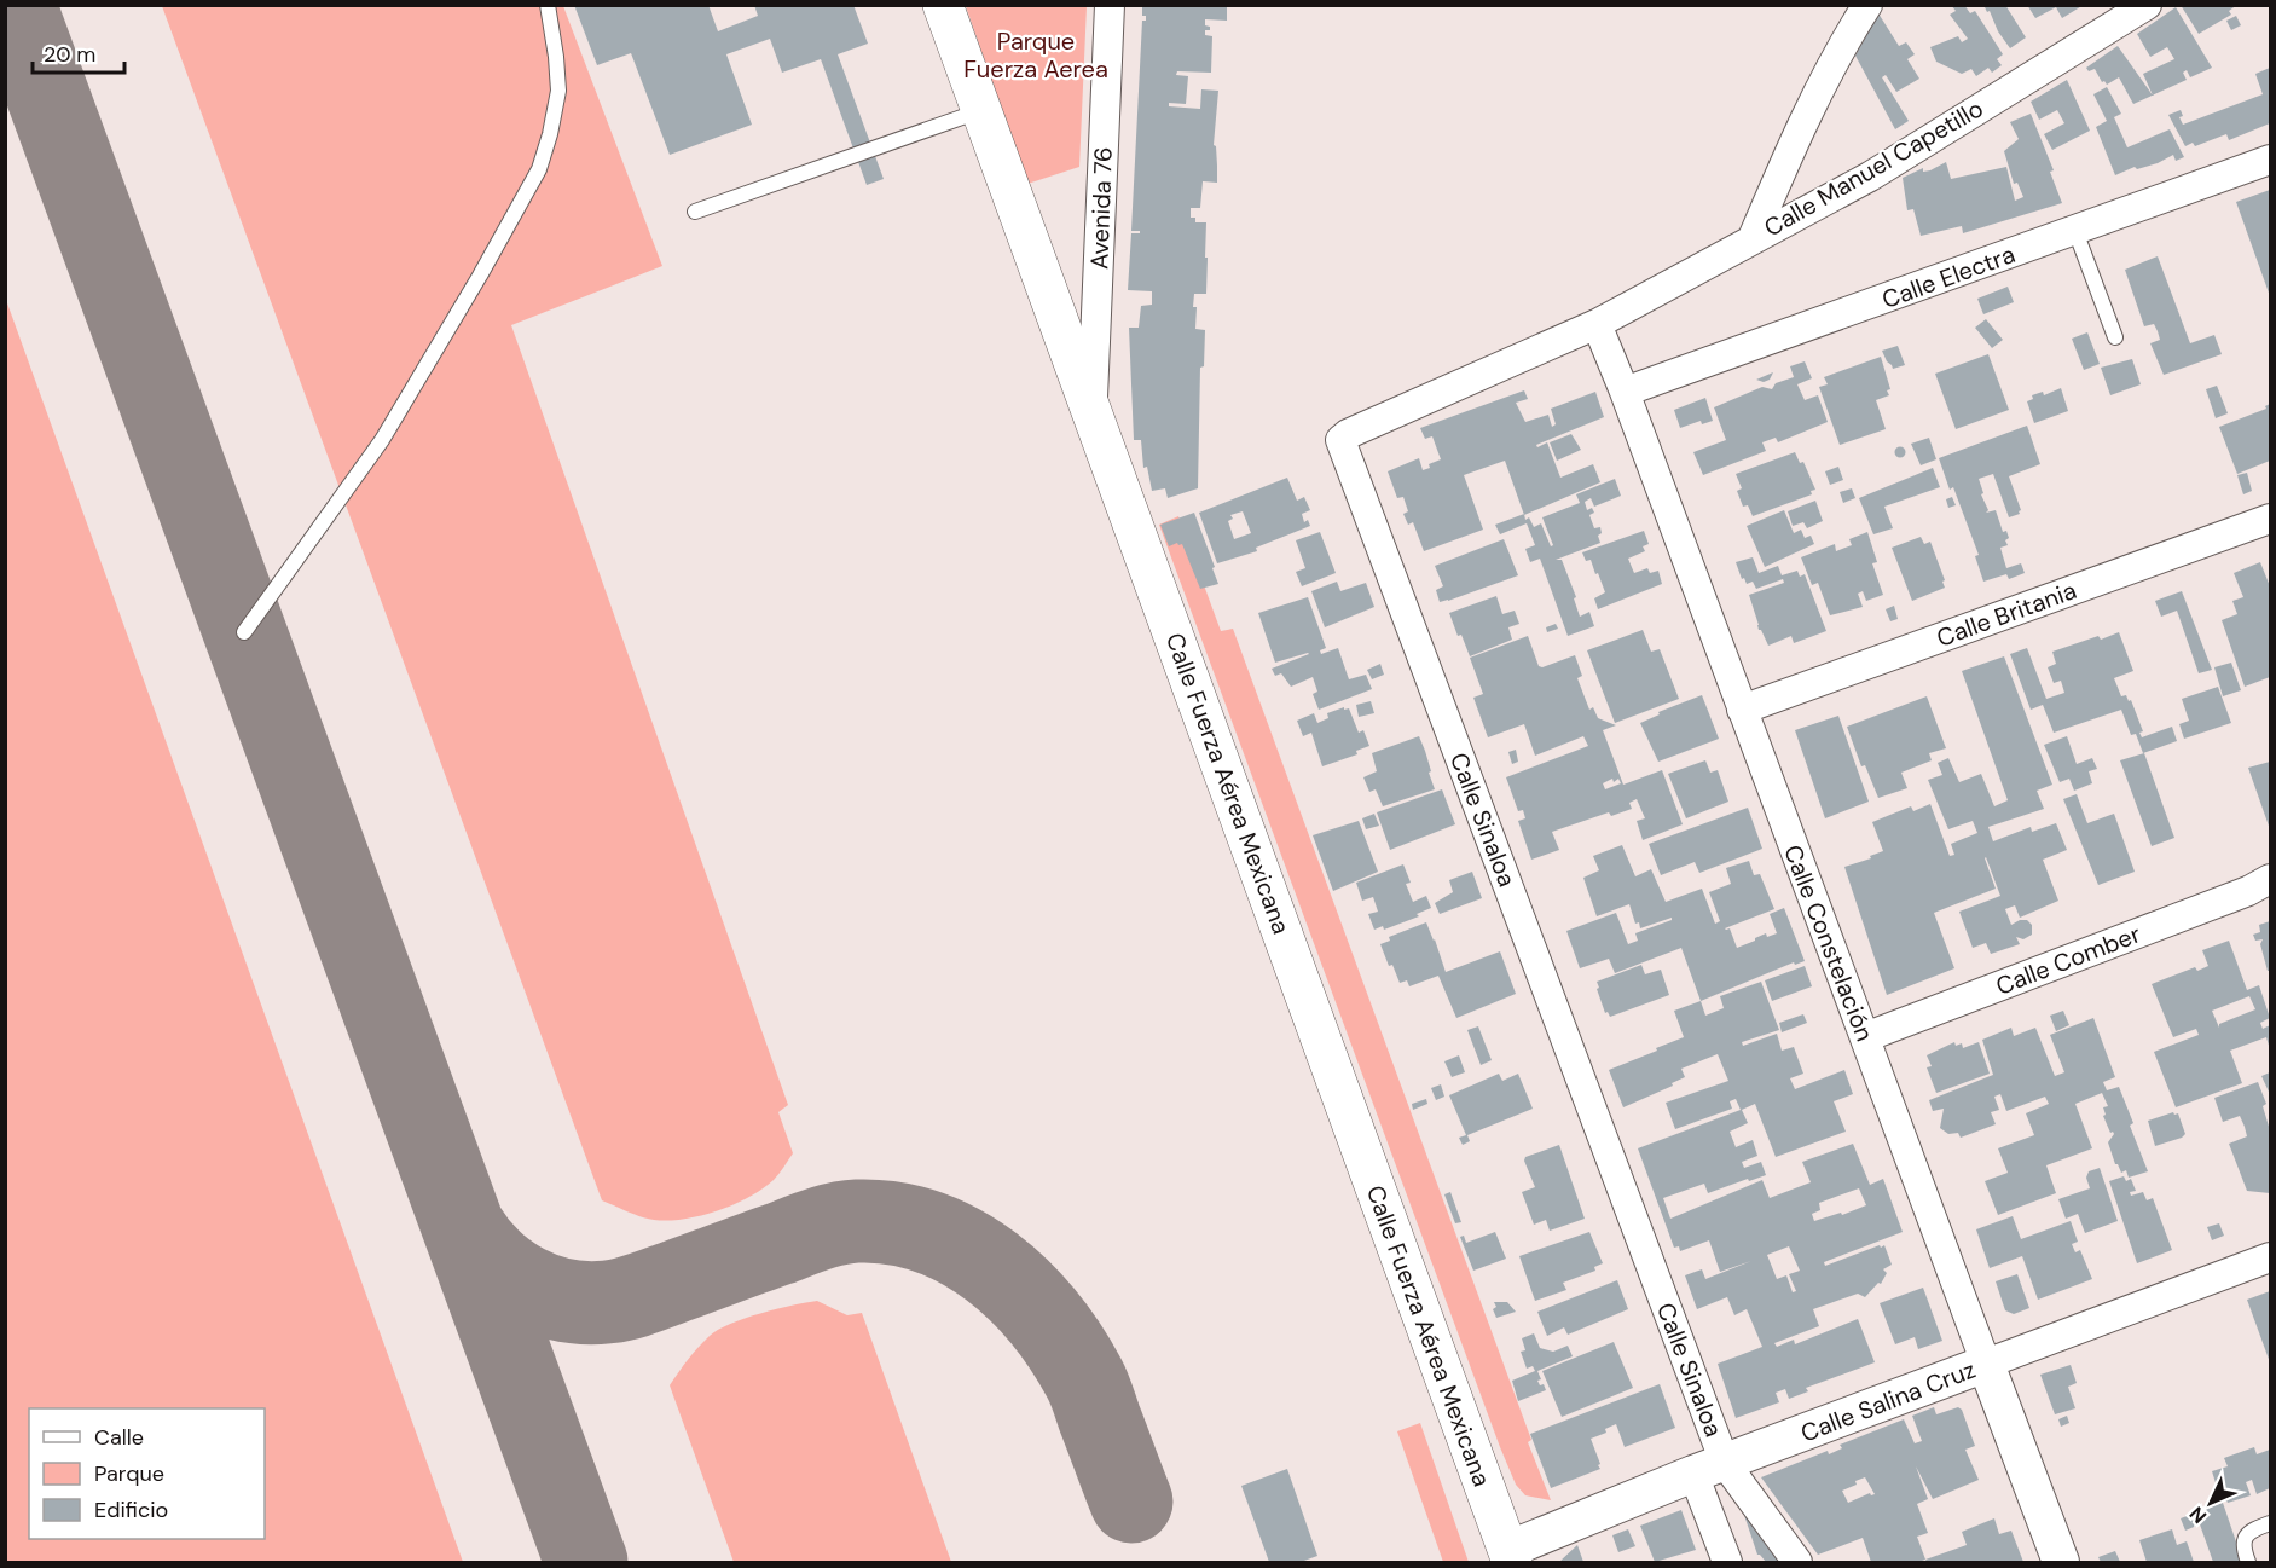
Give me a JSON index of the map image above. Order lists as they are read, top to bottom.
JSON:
{
  "streets": {
    "main road": ["Calle Fuerza Aérea Mexicana"],
    "street": [
      "Calle Manuel Capetillo",
      "Avenida 76",
      "Calle Electra",
      "Calle Britania",
      "Calle Sinaloa",
      "Calle Constelación",
      "Calle Comber",
      "Calle Salina Cruz"
    ]
  },
  "crossings": [
    ["Calle Manuel Capetillo", "Calle Sinaloa"],
    ["Calle Manuel Capetillo", "Calle Constelación"],
    ["Avenida 76", "Calle Fuerza Aérea Mexicana"],
    ["Calle Electra", "Calle Constelación"],
    ["Calle Britania", "Calle Constelación"],
    ["Calle Fuerza Aérea Mexicana", "Calle Salina Cruz"],
    ["Calle Sinaloa", "Calle Constelación"],
    ["Calle Sinaloa", "Calle Salina Cruz"],
    ["Calle Constelación", "Calle Comber"],
    ["Calle Constelación", "Calle Salina Cruz"]
  ],
  "parks": ["Parque Fuerza Aerea"],
  "legend": ["Calle", "Parque", "Edificio"],
  "scale_bar": "20 m",
  "north": "bottom left"
}
